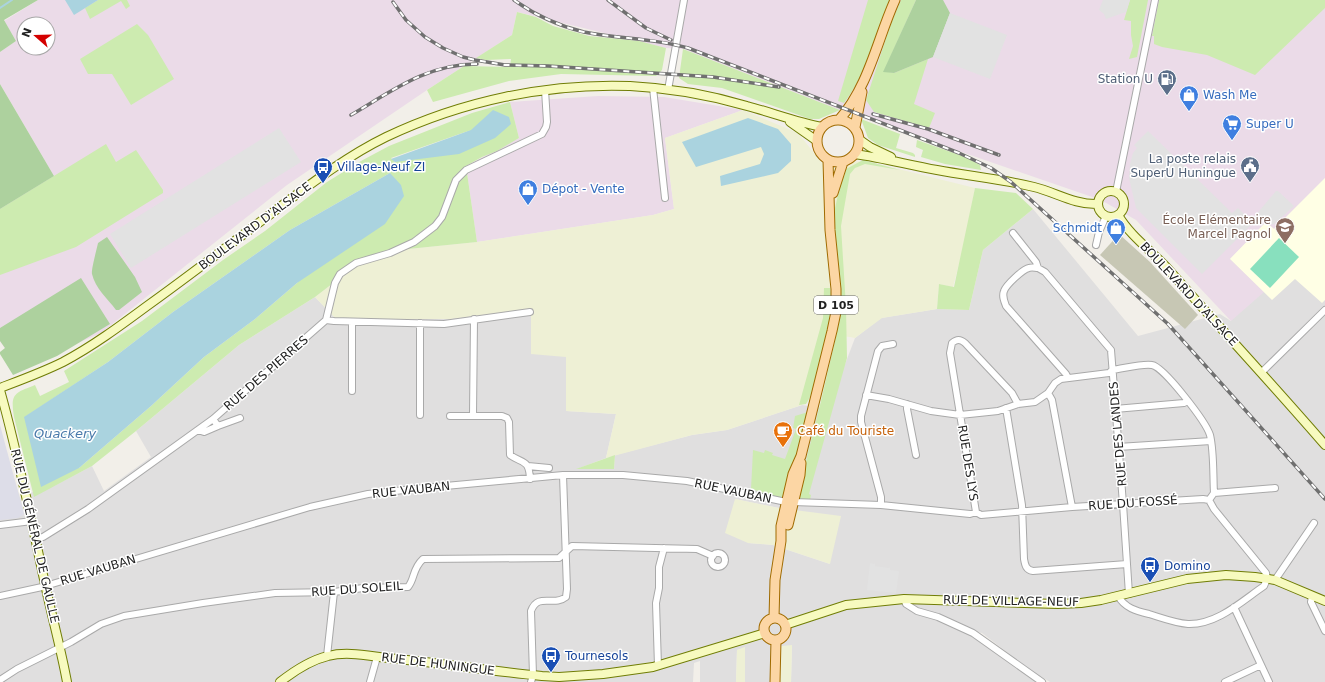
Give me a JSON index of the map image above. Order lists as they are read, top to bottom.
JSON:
{
  "streets": {
    "main road": ["D 105"],
    "street": [
      "BOULEVARD D'ALSACE",
      "RUE DES PIERRES",
      "RUE DES LANDES",
      "RUE DES LYS",
      "RUE VAUBAN",
      "RUE DU FOSSÉ",
      "RUE DU GÉNÉRAL DE GAULLE",
      "RUE DU SOLEIL",
      "RUE DE VILLAGE-NEUF",
      "RUE DE HUNINGUE"
    ]
  },
  "crossings": [
    ["BOULEVARD D'ALSACE", "D 105"],
    ["BOULEVARD D'ALSACE", "RUE DU GÉNÉRAL DE GAULLE"],
    ["D 105", "RUE VAUBAN"],
    ["D 105", "RUE DE HUNINGUE"],
    ["RUE DES PIERRES", "RUE DU GÉNÉRAL DE GAULLE"],
    ["RUE DES LANDES", "RUE DU FOSSÉ"],
    ["RUE DES LANDES", "RUE DE VILLAGE-NEUF"],
    ["RUE DES LYS", "RUE VAUBAN"],
    ["RUE VAUBAN", "RUE DU FOSSÉ"],
    ["RUE VAUBAN", "RUE DU GÉNÉRAL DE GAULLE"],
    ["RUE DU GÉNÉRAL DE GAULLE", "RUE DU SOLEIL"]
  ],
  "water": ["Quackery"],
  "places": {
    "fuel station": ["Station U"],
    "shop": ["Wash Me", "Dépot - Vente", "Schmidt"],
    "supermarket": ["Super U"],
    "public building": ["La poste relais SuperU Huningue"],
    "bus stop": ["Village-Neuf ZI", "Domino", "Tournesols"],
    "school or university": ["École Elémentaire Marcel Pagnol"],
    "cafe": ["Café du Touriste"]
  },
  "north": "left"
}
